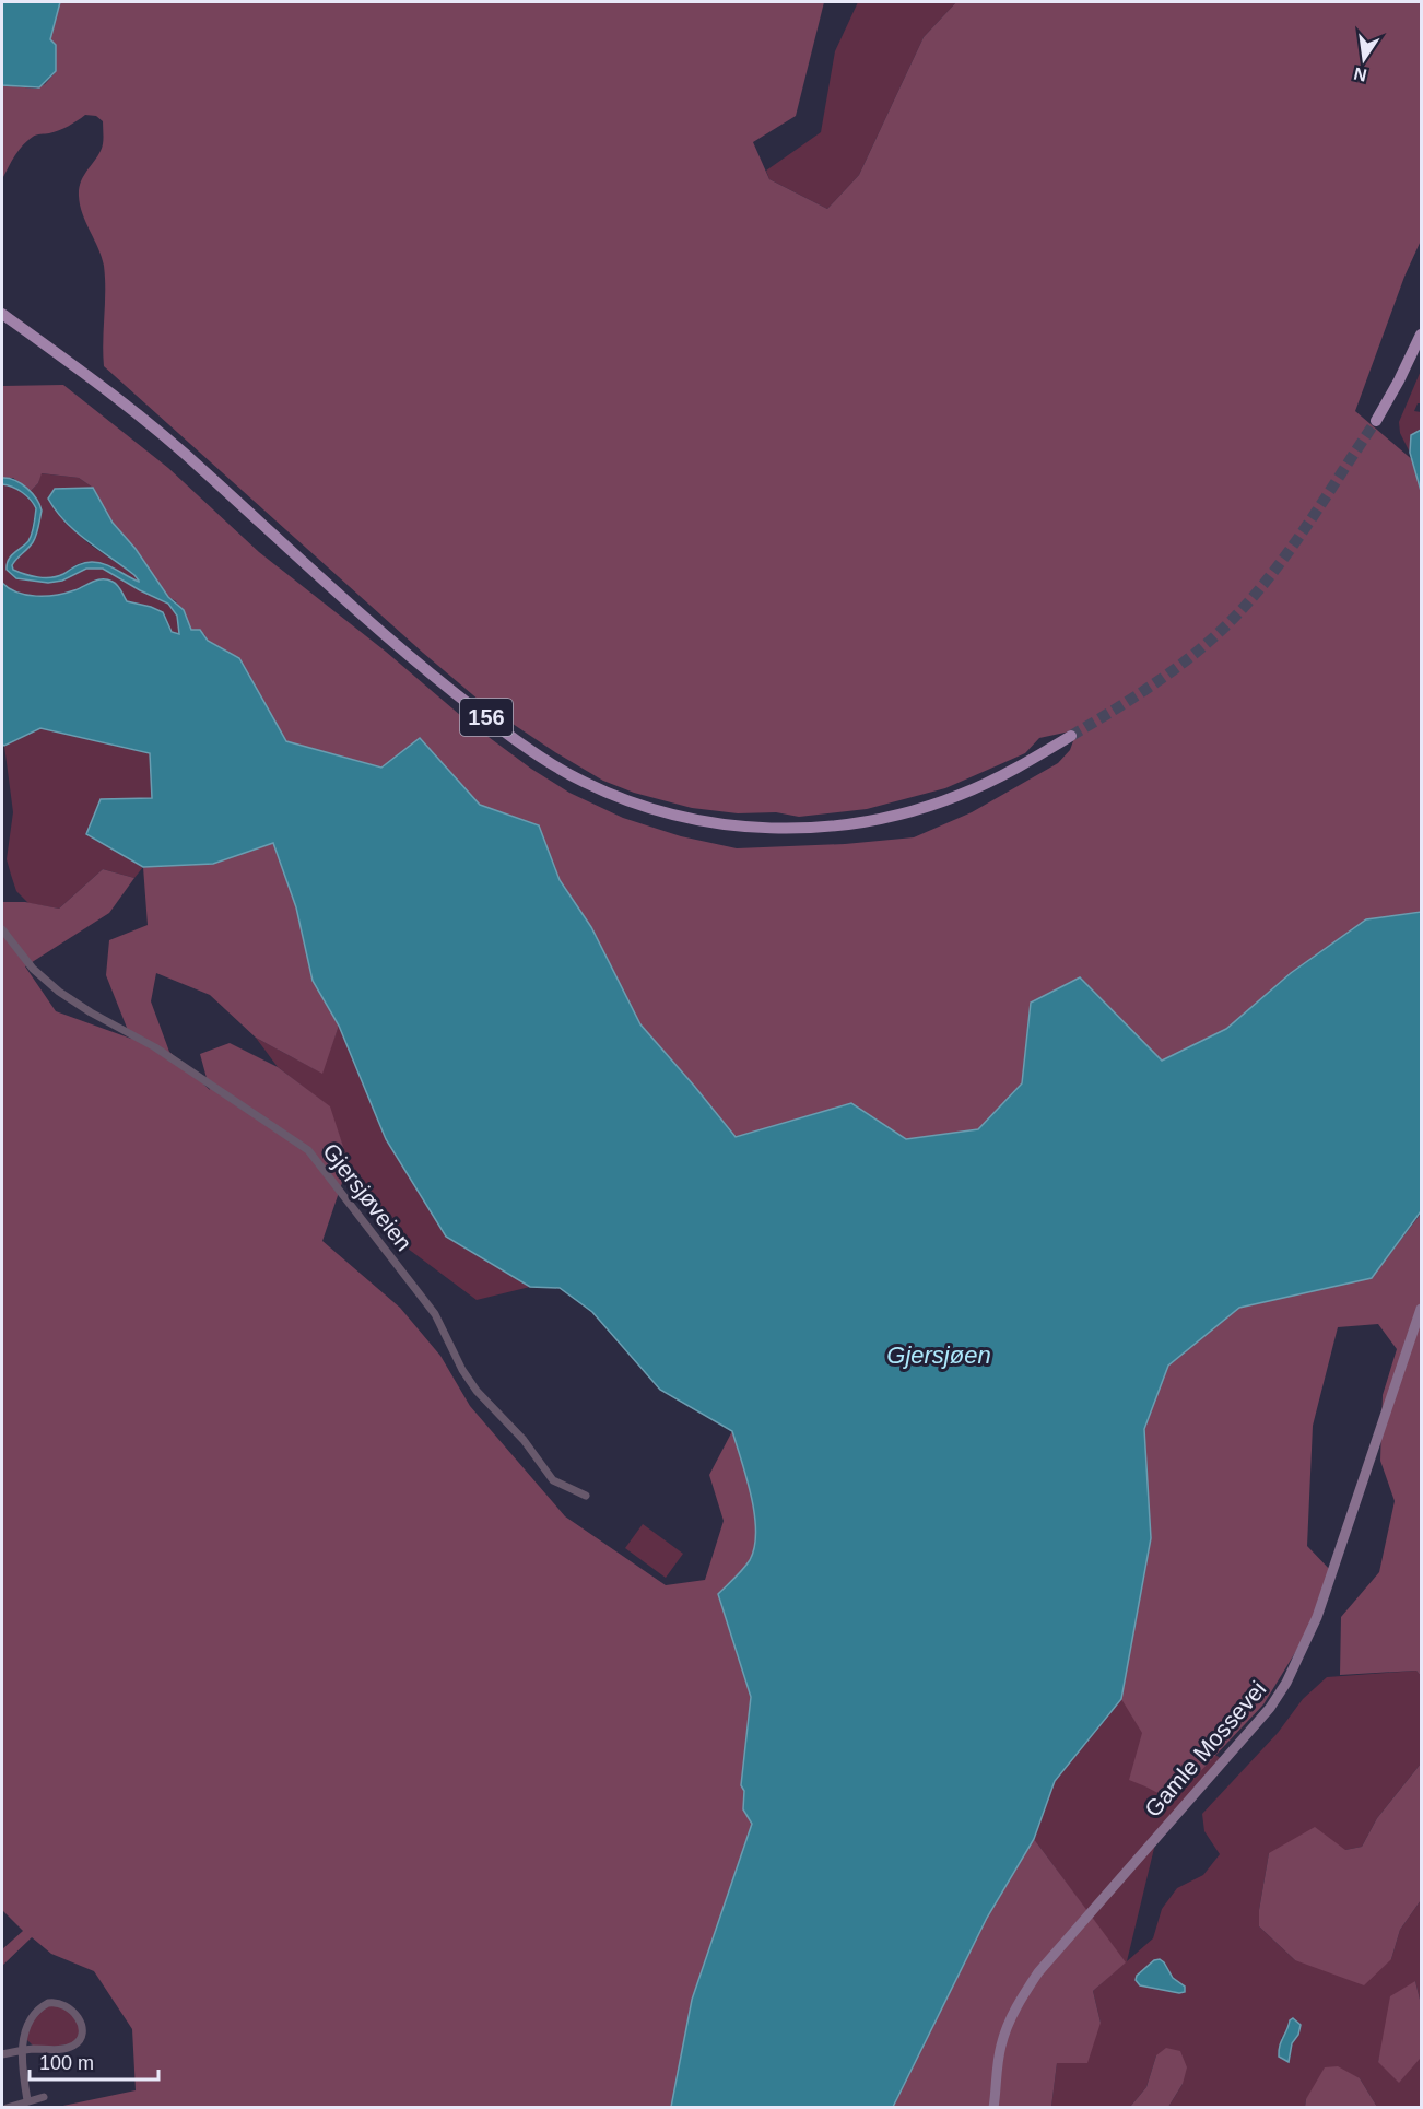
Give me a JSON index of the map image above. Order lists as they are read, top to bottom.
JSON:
{
  "streets": {
    "main road": ["156", "Gamle Mossevei"],
    "street": ["Gjersjøveien"]
  },
  "water": ["Gjersjøen"],
  "scale_bar": "100 m",
  "north": "bottom"
}
